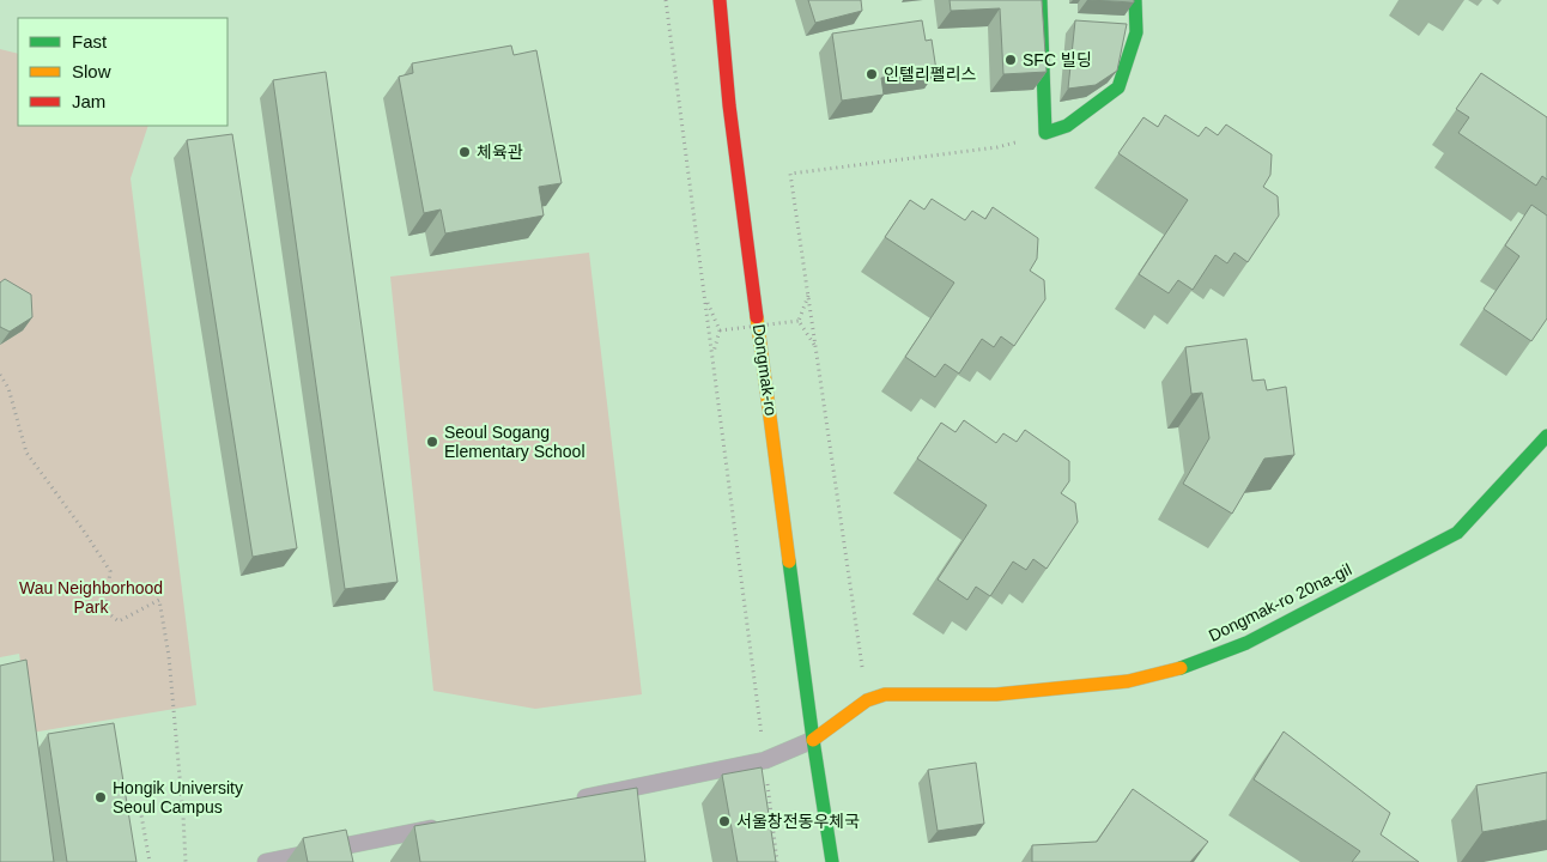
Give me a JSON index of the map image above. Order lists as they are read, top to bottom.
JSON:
{
  "streets": {
    "street": ["Dongmak-ro", "Dongmak-ro 20na-gil"]
  },
  "crossings": [
    ["Dongmak-ro", "Dongmak-ro 20na-gil"]
  ],
  "parks": ["Wau Neighborhood Park"],
  "places": [
    "SFC 빌딩",
    "인텔리펠리스",
    "체육관",
    "Seoul Sogang Elementary School",
    "Hongik University Seoul Campus",
    "서울창전동우체국"
  ],
  "legend": ["Fast", "Slow", "Jam"]
}
